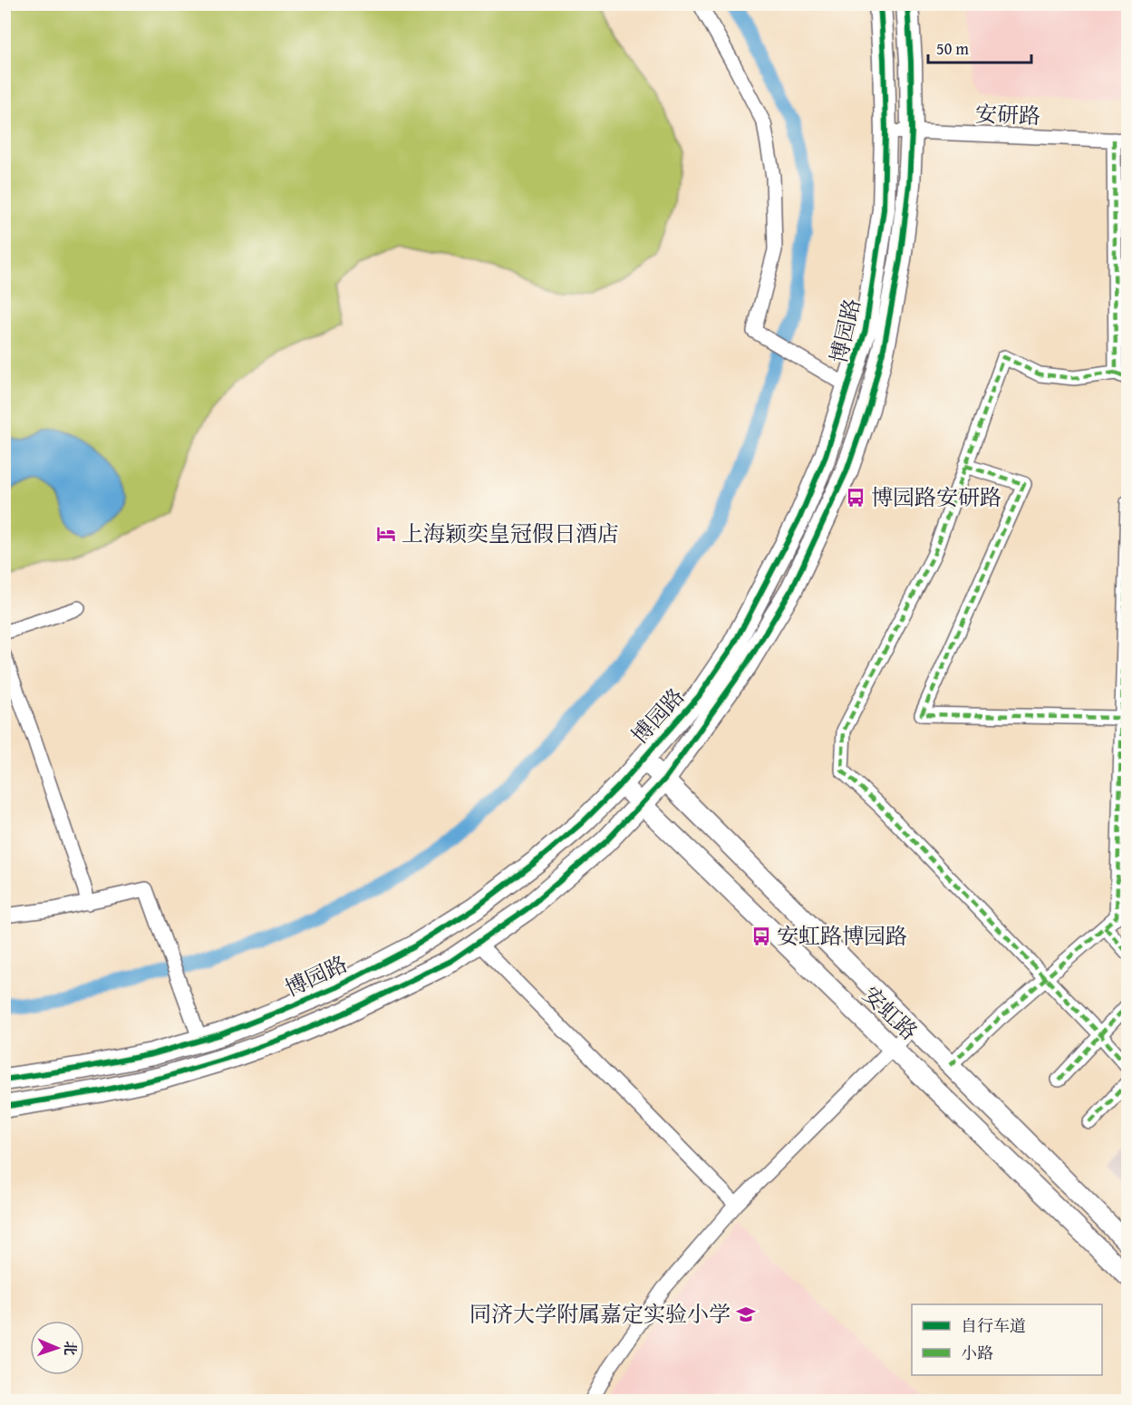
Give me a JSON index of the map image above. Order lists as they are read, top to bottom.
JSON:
{
  "streets": {
    "main road": ["博园路", "安虹路"],
    "street": ["安研路"]
  },
  "crossings": [
    ["安研路", "博园路"],
    ["博园路", "安虹路"]
  ],
  "places": {
    "bus stop": ["博园路安研路", "安虹路博园路"],
    "hotel": ["上海颖奕皇冠假日酒店"],
    "school or university": ["同济大学附属嘉定实验小学"]
  },
  "legend": ["自行车道", "小路"],
  "scale_bar": "50 m",
  "north": "right"
}
